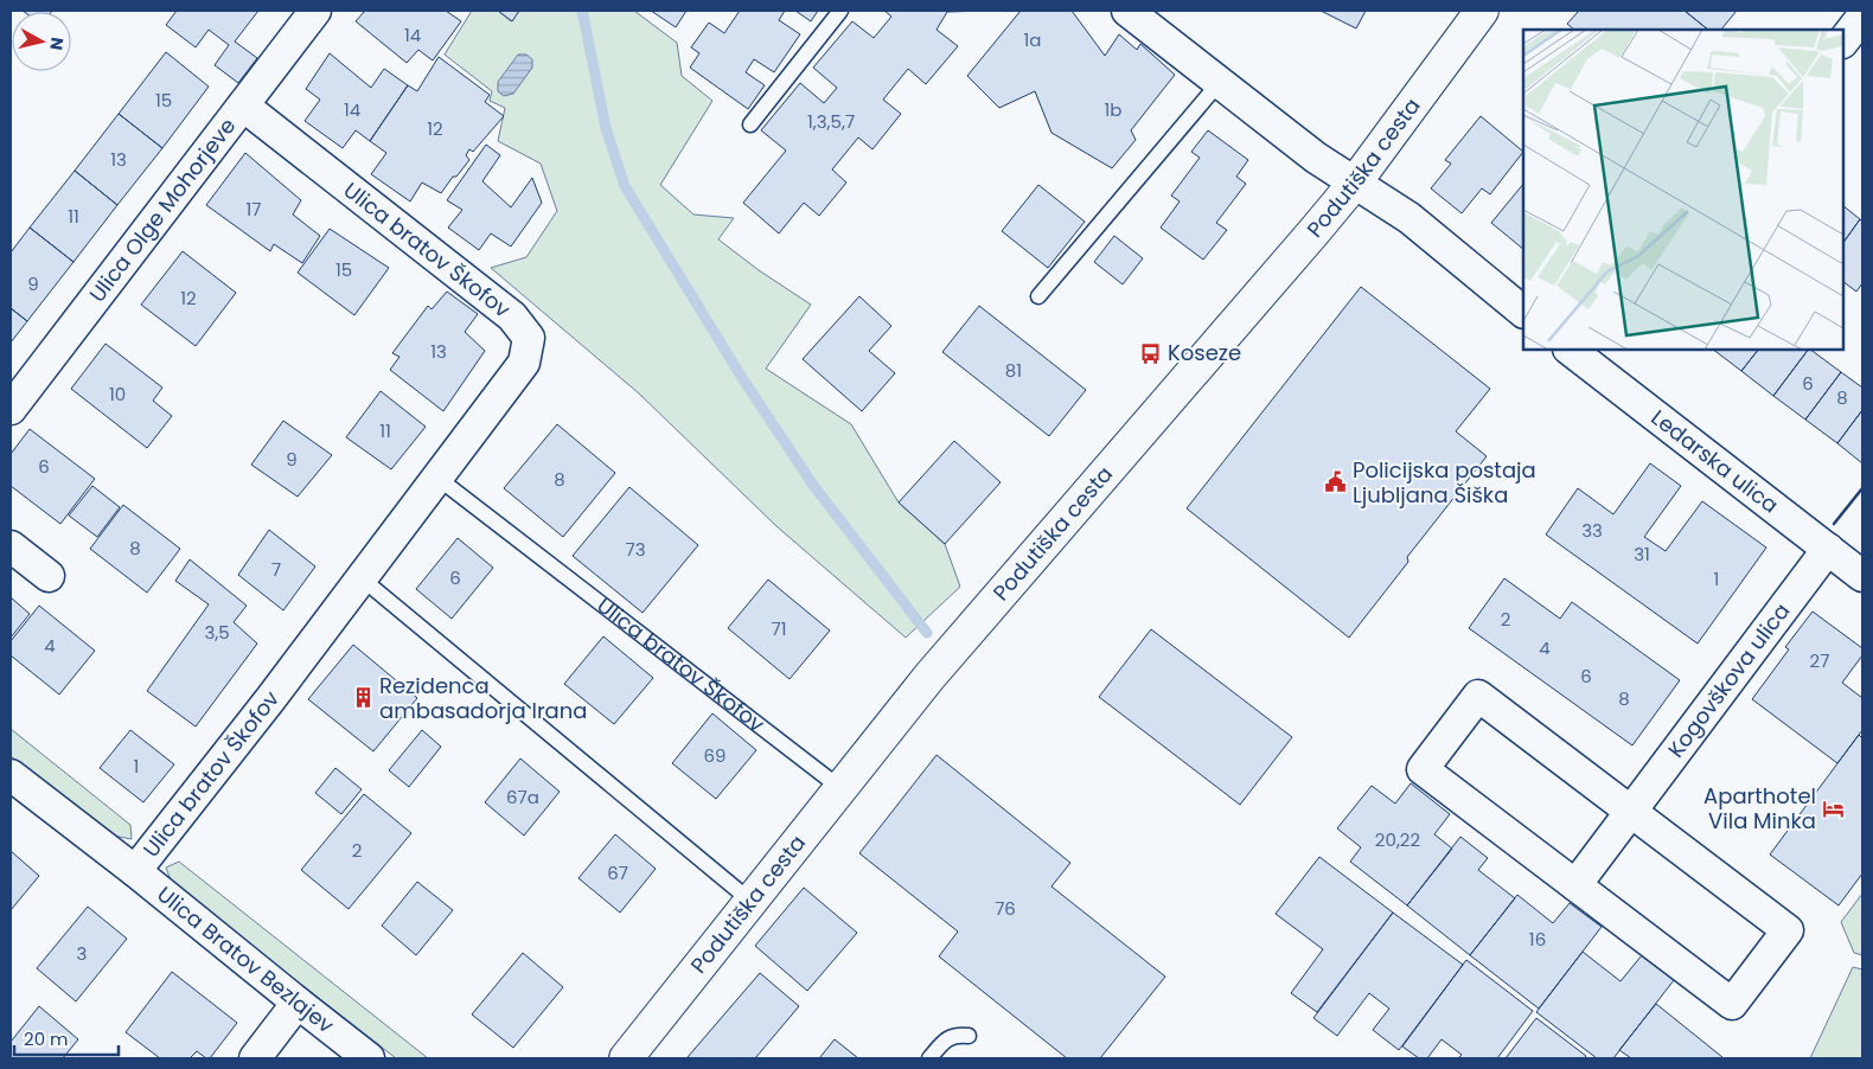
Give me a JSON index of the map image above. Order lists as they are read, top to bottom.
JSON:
{
  "streets": {
    "main road": ["Podutiška cesta"],
    "street": [
      "Ulica Olge Mohorjeve",
      "Ulica bratov Škofov",
      "Ledarska ulica",
      "Kogovškova ulica",
      "Ulica Bratov Bezlajev"
    ]
  },
  "crossings": [
    ["Podutiška cesta", "Ulica bratov Škofov"],
    ["Ulica Olge Mohorjeve", "Ulica bratov Škofov"],
    ["Ulica bratov Škofov", "Ulica Bratov Bezlajev"],
    ["Ledarska ulica", "Kogovškova ulica"]
  ],
  "places": {
    "bus stop": ["Koseze"],
    "public building": ["Policijska postaja Ljubljana Šiška"],
    "building": ["Rezidenca ambasadorja Irana"],
    "hotel": ["Aparthotel Vila Minka"]
  },
  "house_numbers": [
    "14",
    "1a",
    "15",
    "14",
    "1b",
    "1,3,5,7",
    "12",
    "13",
    "17",
    "11",
    "15",
    "9",
    "12",
    "13",
    "81",
    "6",
    "10",
    "8",
    "11",
    "9",
    "6",
    "8",
    "33",
    "8",
    "73",
    "31",
    "7",
    "6",
    "1",
    "2",
    "71",
    "3,5",
    "4",
    "4",
    "27",
    "6",
    "8",
    "69",
    "1",
    "67a",
    "20,22",
    "2",
    "67",
    "76",
    "16",
    "3"
  ],
  "scale_bar": "20 m",
  "north": "right"
}
